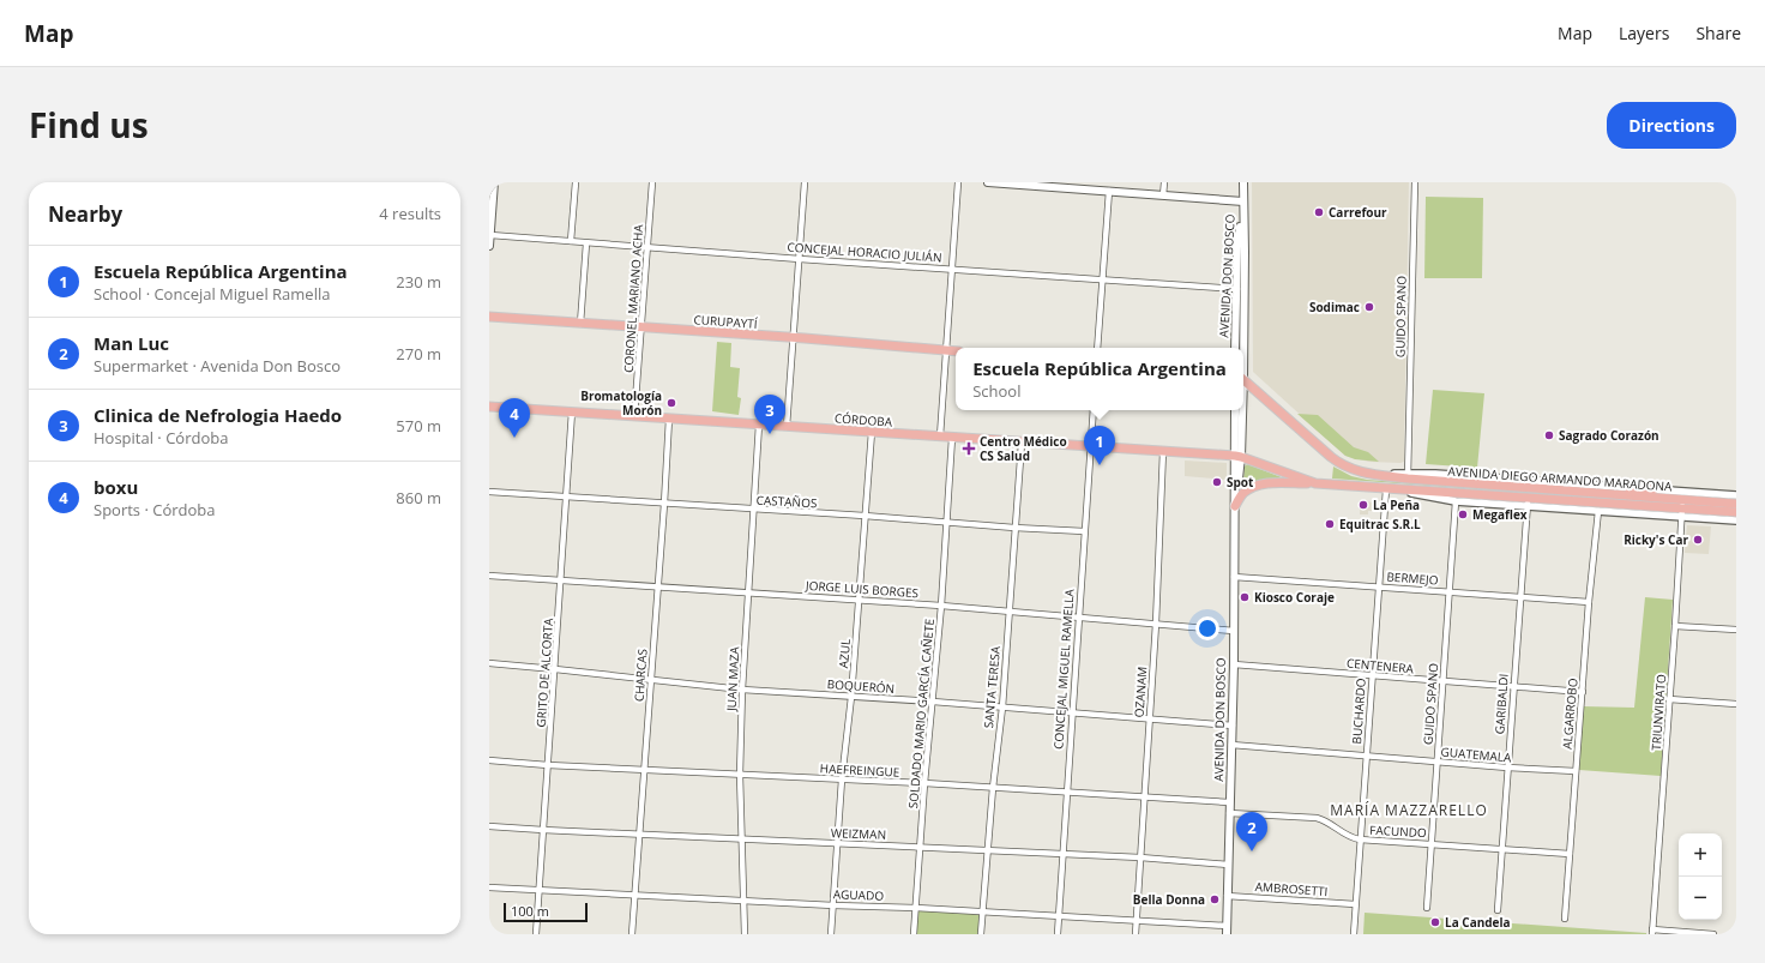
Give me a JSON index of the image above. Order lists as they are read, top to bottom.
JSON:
{
  "streets": {
    "main road": [
      "AVENIDA DON BOSCO",
      "CURUPAYTÍ",
      "CÓRDOBA",
      "AVENIDA DIEGO ARMANDO MARADONA"
    ],
    "street": [
      "CONCEJAL HORACIO JULIÁN",
      "CORONEL MARIANO ACHA",
      "GUIDO SPANO",
      "CASTAÑOS",
      "BERMEJO",
      "JORGE LUIS BORGES",
      "AZUL",
      "CENTENERA",
      "CONCEJAL MIGUEL RAMELLA",
      "GRITO DE ALCORTA",
      "CHARCAS",
      "JUAN MAZA",
      "BOQUERÓN",
      "SANTA TERESA",
      "OZANAM",
      "GARIBALDI",
      "BUCHARDO",
      "TRIUNVIRATO",
      "SOLDADO MARIO GARCÍA CAÑETE",
      "ALGARROBO",
      "GUATEMALA",
      "HAEFREINGUE",
      "FACUNDO",
      "WEIZMAN",
      "AMBROSETTI",
      "AGUADO"
    ]
  },
  "crossings": [
    ["CONCEJAL HORACIO JULIÁN", "AVENIDA DON BOSCO"],
    ["CONCEJAL HORACIO JULIÁN", "CORONEL MARIANO ACHA"],
    ["AVENIDA DON BOSCO", "CÓRDOBA"],
    ["AVENIDA DON BOSCO", "AVENIDA DIEGO ARMANDO MARADONA"],
    ["AVENIDA DON BOSCO", "BERMEJO"],
    ["AVENIDA DON BOSCO", "JORGE LUIS BORGES"],
    ["AVENIDA DON BOSCO", "CENTENERA"],
    ["AVENIDA DON BOSCO", "BOQUERÓN"],
    ["AVENIDA DON BOSCO", "GUATEMALA"],
    ["AVENIDA DON BOSCO", "HAEFREINGUE"],
    ["AVENIDA DON BOSCO", "FACUNDO"],
    ["AVENIDA DON BOSCO", "WEIZMAN"],
    ["AVENIDA DON BOSCO", "AMBROSETTI"],
    ["AVENIDA DON BOSCO", "AGUADO"],
    ["CORONEL MARIANO ACHA", "CURUPAYTÍ"],
    ["CORONEL MARIANO ACHA", "CÓRDOBA"],
    ["GUIDO SPANO", "AVENIDA DIEGO ARMANDO MARADONA"],
    ["GUIDO SPANO", "BERMEJO"],
    ["GUIDO SPANO", "CENTENERA"],
    ["GUIDO SPANO", "GUATEMALA"],
    ["GUIDO SPANO", "FACUNDO"],
    ["CÓRDOBA", "AVENIDA DIEGO ARMANDO MARADONA"],
    ["CÓRDOBA", "AZUL"],
    ["CÓRDOBA", "CONCEJAL MIGUEL RAMELLA"],
    ["CÓRDOBA", "GRITO DE ALCORTA"],
    ["CÓRDOBA", "CHARCAS"],
    ["CÓRDOBA", "JUAN MAZA"],
    ["CÓRDOBA", "SANTA TERESA"],
    ["CÓRDOBA", "OZANAM"],
    ["CÓRDOBA", "SOLDADO MARIO GARCÍA CAÑETE"],
    ["AVENIDA DIEGO ARMANDO MARADONA", "GARIBALDI"],
    ["AVENIDA DIEGO ARMANDO MARADONA", "BUCHARDO"],
    ["AVENIDA DIEGO ARMANDO MARADONA", "TRIUNVIRATO"],
    ["AVENIDA DIEGO ARMANDO MARADONA", "ALGARROBO"],
    ["CASTAÑOS", "AZUL"],
    ["CASTAÑOS", "CONCEJAL MIGUEL RAMELLA"],
    ["CASTAÑOS", "GRITO DE ALCORTA"],
    ["CASTAÑOS", "CHARCAS"],
    ["CASTAÑOS", "JUAN MAZA"],
    ["CASTAÑOS", "SANTA TERESA"],
    ["CASTAÑOS", "SOLDADO MARIO GARCÍA CAÑETE"],
    ["BERMEJO", "GARIBALDI"],
    ["BERMEJO", "BUCHARDO"],
    ["BERMEJO", "ALGARROBO"],
    ["JORGE LUIS BORGES", "AZUL"],
    ["JORGE LUIS BORGES", "CONCEJAL MIGUEL RAMELLA"],
    ["JORGE LUIS BORGES", "GRITO DE ALCORTA"],
    ["JORGE LUIS BORGES", "CHARCAS"],
    ["JORGE LUIS BORGES", "JUAN MAZA"],
    ["JORGE LUIS BORGES", "SANTA TERESA"],
    ["JORGE LUIS BORGES", "OZANAM"],
    ["JORGE LUIS BORGES", "SOLDADO MARIO GARCÍA CAÑETE"],
    ["AZUL", "BOQUERÓN"],
    ["AZUL", "HAEFREINGUE"],
    ["AZUL", "WEIZMAN"],
    ["AZUL", "AGUADO"],
    ["CENTENERA", "GARIBALDI"],
    ["CENTENERA", "BUCHARDO"],
    ["CENTENERA", "ALGARROBO"],
    ["CONCEJAL MIGUEL RAMELLA", "BOQUERÓN"],
    ["CONCEJAL MIGUEL RAMELLA", "HAEFREINGUE"],
    ["CONCEJAL MIGUEL RAMELLA", "WEIZMAN"],
    ["CONCEJAL MIGUEL RAMELLA", "AGUADO"],
    ["GRITO DE ALCORTA", "BOQUERÓN"],
    ["GRITO DE ALCORTA", "HAEFREINGUE"],
    ["GRITO DE ALCORTA", "WEIZMAN"],
    ["GRITO DE ALCORTA", "AGUADO"],
    ["CHARCAS", "BOQUERÓN"],
    ["CHARCAS", "HAEFREINGUE"],
    ["CHARCAS", "WEIZMAN"],
    ["CHARCAS", "AGUADO"],
    ["JUAN MAZA", "BOQUERÓN"],
    ["JUAN MAZA", "HAEFREINGUE"],
    ["JUAN MAZA", "WEIZMAN"],
    ["JUAN MAZA", "AGUADO"],
    ["BOQUERÓN", "SANTA TERESA"],
    ["BOQUERÓN", "OZANAM"],
    ["BOQUERÓN", "SOLDADO MARIO GARCÍA CAÑETE"],
    ["SANTA TERESA", "HAEFREINGUE"],
    ["SANTA TERESA", "WEIZMAN"],
    ["SANTA TERESA", "AGUADO"],
    ["OZANAM", "HAEFREINGUE"],
    ["OZANAM", "WEIZMAN"],
    ["OZANAM", "AGUADO"],
    ["GARIBALDI", "GUATEMALA"],
    ["GARIBALDI", "FACUNDO"],
    ["BUCHARDO", "GUATEMALA"],
    ["BUCHARDO", "FACUNDO"],
    ["BUCHARDO", "AMBROSETTI"],
    ["SOLDADO MARIO GARCÍA CAÑETE", "HAEFREINGUE"],
    ["SOLDADO MARIO GARCÍA CAÑETE", "WEIZMAN"],
    ["SOLDADO MARIO GARCÍA CAÑETE", "AGUADO"],
    ["ALGARROBO", "GUATEMALA"],
    ["ALGARROBO", "FACUNDO"]
  ],
  "districts": ["MARÍA MAZZARELLO"],
  "places": {
    "other": [
      "Carrefour",
      "Sodimac",
      "Bromatología Morón",
      "Sagrado Corazón",
      "Spot",
      "La Peña",
      "Megaflex",
      "Equitrac S.R.L",
      "Ricky's Car",
      "Kiosco Coraje",
      "Bella Donna",
      "La Candela"
    ],
    "health": ["Centro Médico CS Salud"]
  },
  "scale_bar": "100 m",
  "page": {
    "header": "Map",
    "nav": ["Map", "Layers", "Share"],
    "title": "Find us",
    "buttons": "Directions",
    "heading": ["Nearby", "4 results"],
    "list": [
      {
        "mark": "1",
        "name": "Escuela República Argentina",
        "note": "School · Concejal Miguel Ramella",
        "value": "230 m"
      },
      {
        "mark": "2",
        "name": "Man Luc",
        "note": "Supermarket · Avenida Don Bosco",
        "value": "270 m"
      },
      {
        "mark": "3",
        "name": "Clinica de Nefrologia Haedo",
        "note": "Hospital · Córdoba",
        "value": "570 m"
      },
      {
        "mark": "4",
        "name": "boxu",
        "note": "Sports · Córdoba",
        "value": "860 m"
      }
    ],
    "popup": ["Escuela República Argentina", "School"],
    "pins": [
      "3",
      "4",
      "1",
      "2"
    ],
    "map_buttons": ["+", "−"],
    "scale": "100 m"
  }
}
